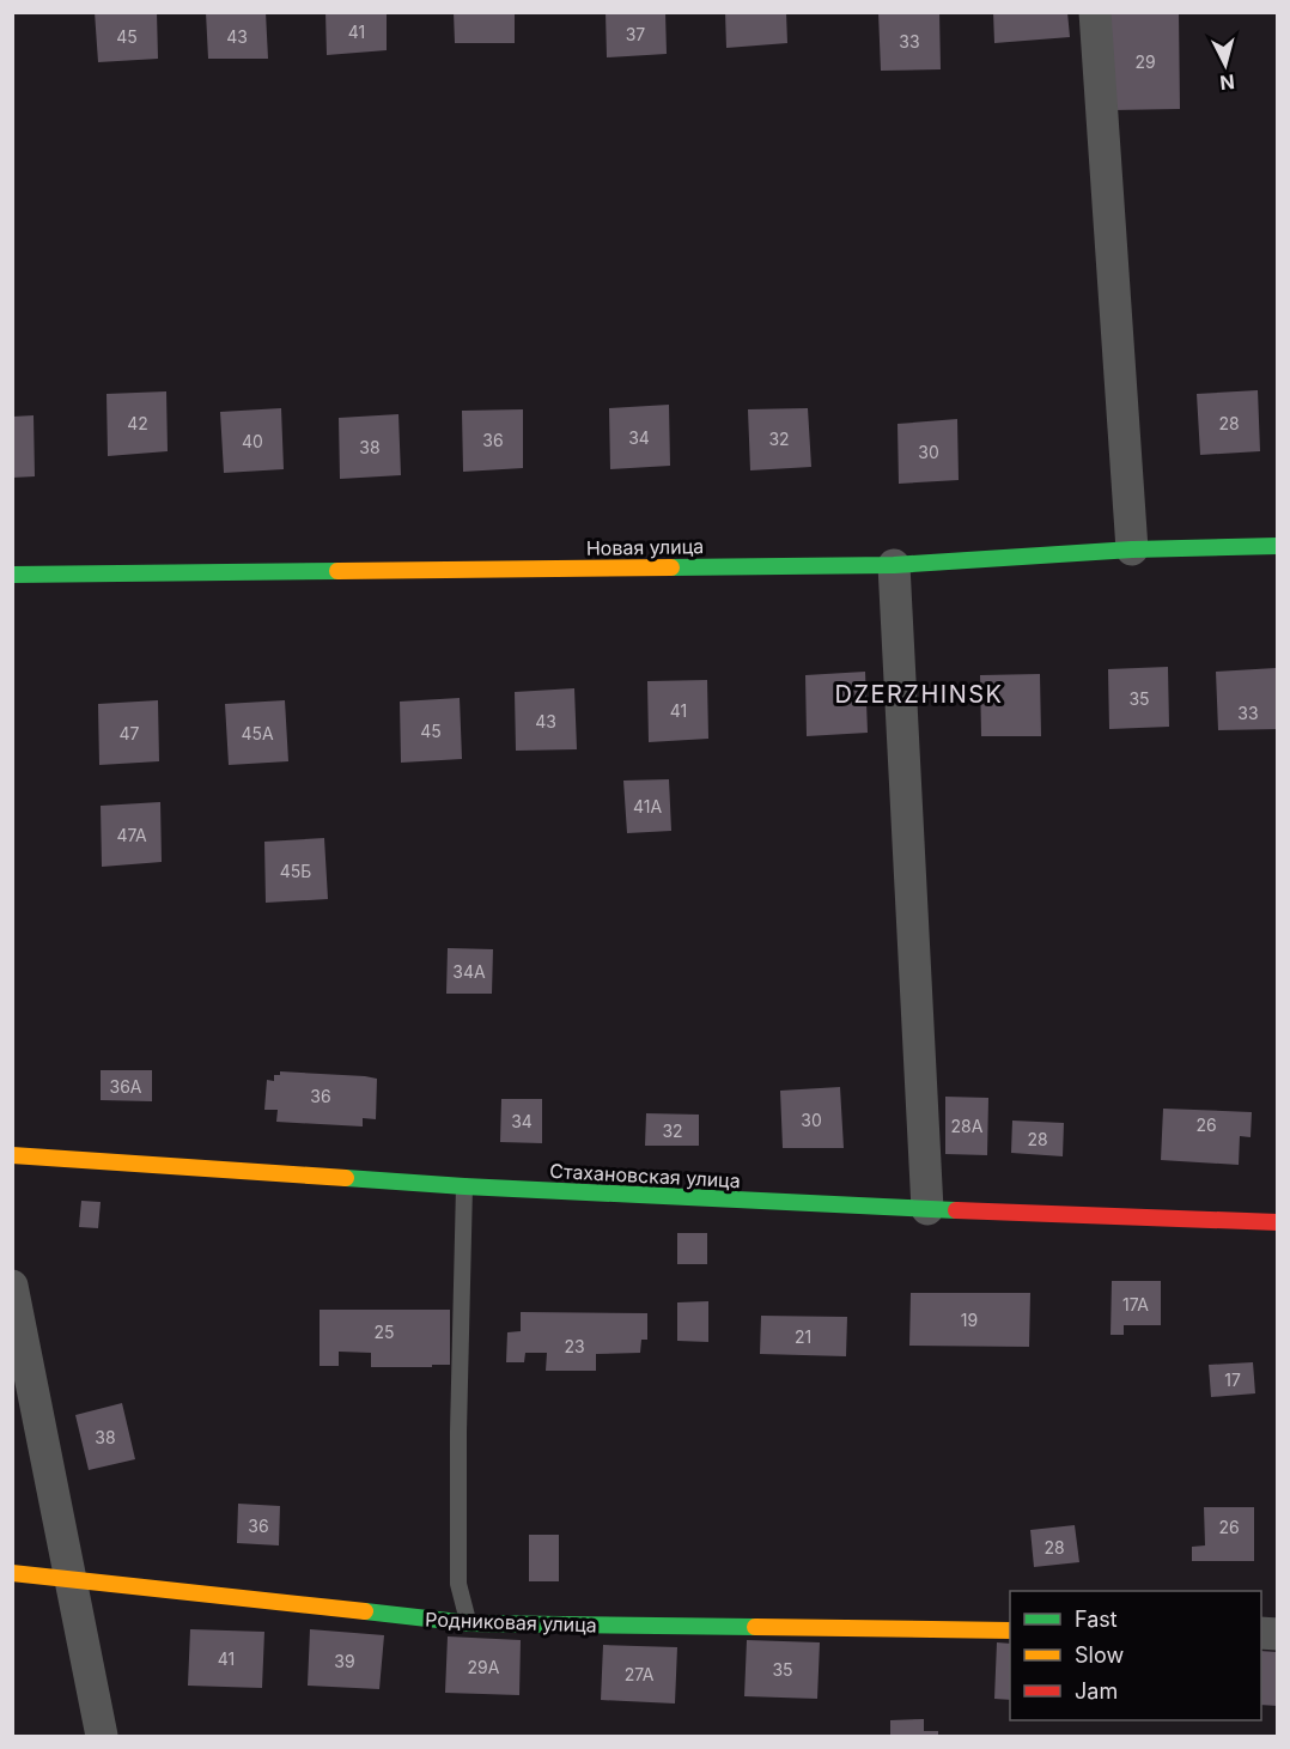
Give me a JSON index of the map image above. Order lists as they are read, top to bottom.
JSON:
{
  "streets": {
    "street": ["Новая улица", "Стахановская улица", "Родниковая улица"]
  },
  "districts": ["DZERZHINSK"],
  "house_numbers": [
    "41",
    "37",
    "45",
    "43",
    "33",
    "29",
    "42",
    "28",
    "34",
    "32",
    "36",
    "40",
    "38",
    "30",
    "35",
    "41",
    "33",
    "43",
    "45",
    "47",
    "45А",
    "41А",
    "47А",
    "45Б",
    "34А",
    "36А",
    "36",
    "30",
    "34",
    "26",
    "28А",
    "32",
    "28",
    "17А",
    "19",
    "25",
    "21",
    "23",
    "17",
    "38",
    "36",
    "26",
    "28",
    "41",
    "39",
    "29А",
    "35",
    "27А"
  ],
  "legend": ["Fast", "Slow", "Jam"],
  "north": "bottom"
}
